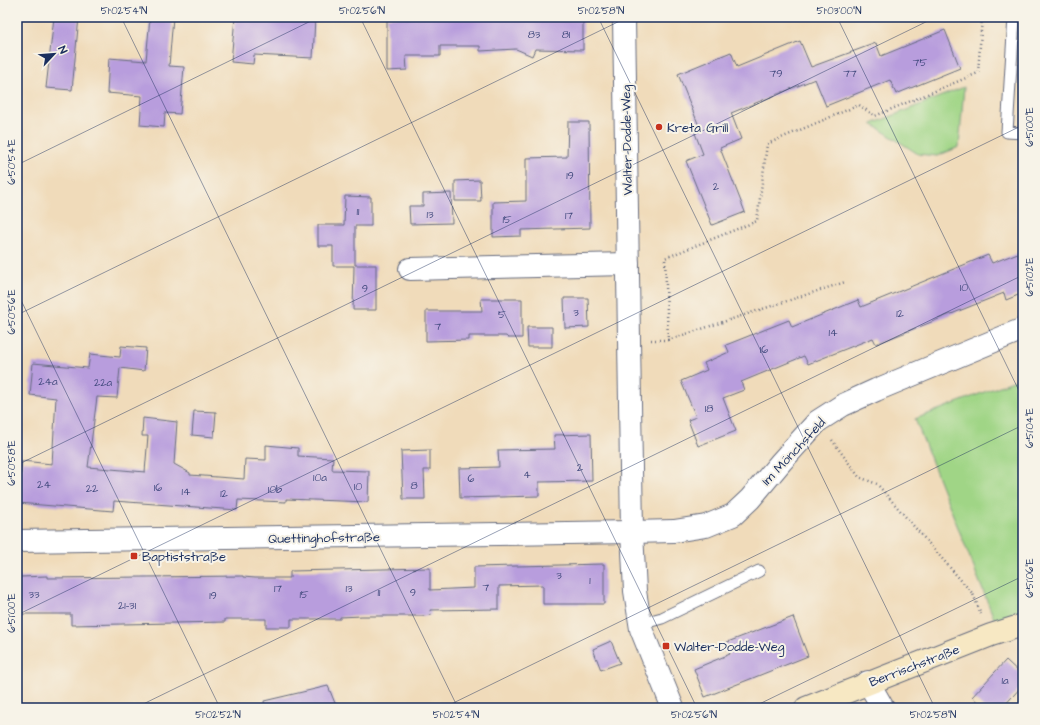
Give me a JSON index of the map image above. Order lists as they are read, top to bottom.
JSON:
{
  "streets": {
    "street": [
      "Walter-Dodde-Weg",
      "Im Mönchsfeld",
      "Quettinghofstraße",
      "Berrischstraße"
    ]
  },
  "crossings": [
    ["Walter-Dodde-Weg", "Im Mönchsfeld"],
    ["Walter-Dodde-Weg", "Quettinghofstraße"],
    ["Im Mönchsfeld", "Quettinghofstraße"]
  ],
  "places": {
    "other": ["Kreta Grill"],
    "transit": ["Baptiststraße", "Walter-Dodde-Weg"]
  },
  "house_numbers": [
    "83",
    "81",
    "75",
    "79",
    "77",
    "19",
    "2",
    "11",
    "13",
    "17",
    "15",
    "10",
    "9",
    "3",
    "12",
    "5",
    "7",
    "14",
    "16",
    "24a",
    "22a",
    "18",
    "2",
    "4",
    "10a",
    "6",
    "24",
    "8",
    "10",
    "16",
    "22",
    "10b",
    "14",
    "12",
    "3",
    "1",
    "7",
    "17",
    "13",
    "11",
    "9",
    "33",
    "15",
    "19",
    "21-31",
    "1a"
  ],
  "north": "top right",
  "coordinates": [
    "51°02'54\"N",
    "51°02'56\"N",
    "51°02'58\"N",
    "51°03'00\"N",
    "6°51'00\"E",
    "6°50'54\"E",
    "6°51'02\"E",
    "6°50'56\"E",
    "6°51'04\"E",
    "6°50'58\"E",
    "6°51'06\"E",
    "51°02'52\"N"
  ]
}
